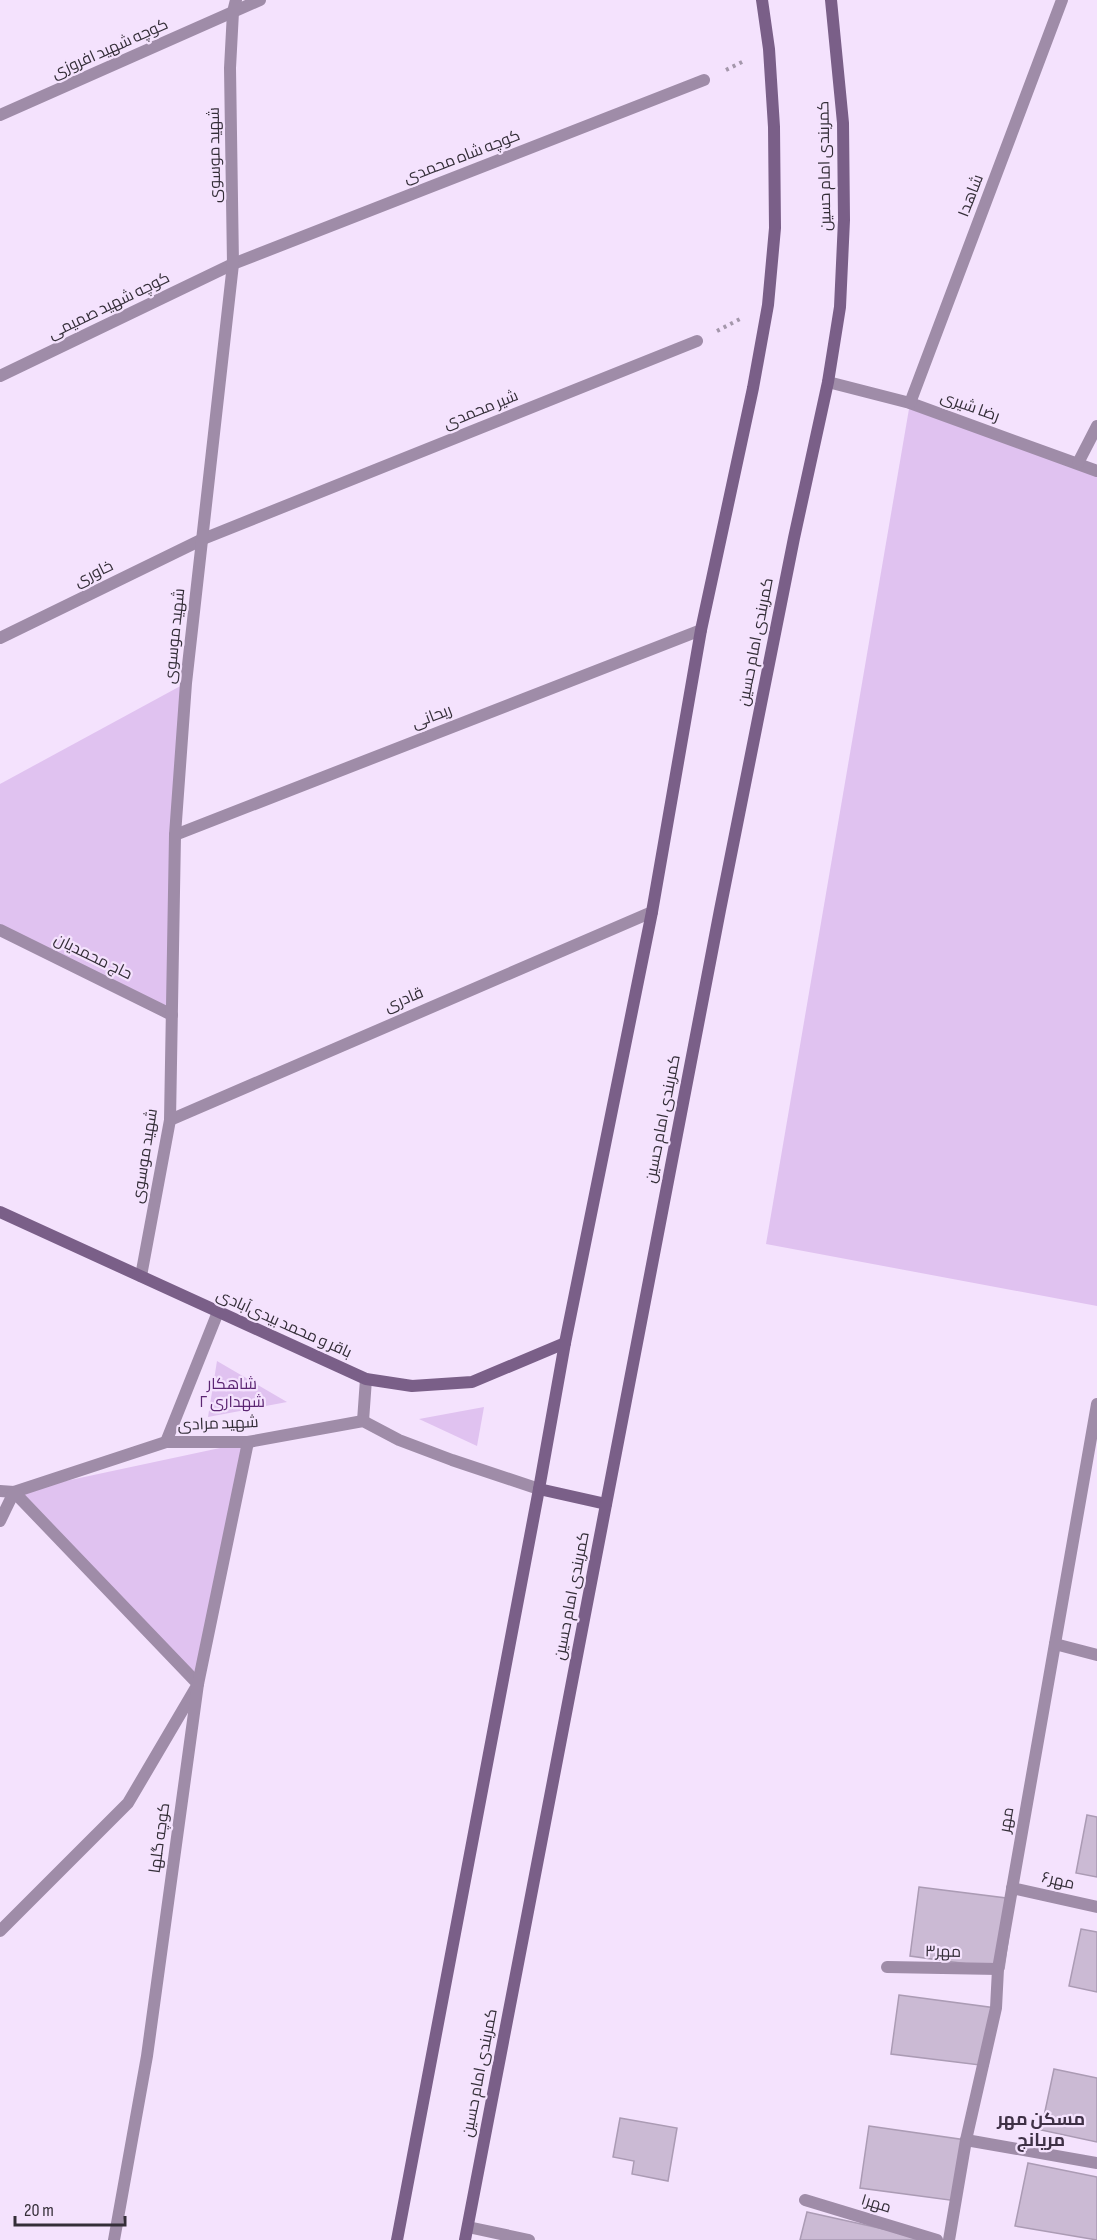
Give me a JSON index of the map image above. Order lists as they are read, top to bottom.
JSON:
{
  "streets": {
    "main road": ["کمربندی امام حسین", "باقر و محمد بیدی‌آبادی"],
    "street": [
      "کوچه شهید افروزی",
      "شهید موسوی",
      "کوچه شاه محمدی",
      "شاهد۱",
      "کوچه شهید صمیمی",
      "رضا شیری",
      "شیر محمدی",
      "خاوری",
      "ریحانی",
      "حاج محمدیان",
      "قادری",
      "شهید مرادی",
      "مهر",
      "کوچه گلها",
      "مهر۶",
      "مهر۳",
      "مهر۱"
    ]
  },
  "crossings": [
    ["کوچه شهید افروزی", "شهید موسوی"],
    ["شهید موسوی", "کوچه شاه محمدی"],
    ["شهید موسوی", "کوچه شهید صمیمی"],
    ["شهید موسوی", "شیر محمدی"],
    ["شهید موسوی", "خاوری"],
    ["شهید موسوی", "ریحانی"],
    ["شهید موسوی", "حاج محمدیان"],
    ["شهید موسوی", "قادری"],
    ["شهید موسوی", "باقر و محمد بیدی‌آبادی"],
    ["کوچه شاه محمدی", "کوچه شهید صمیمی"],
    ["کمربندی امام حسین", "رضا شیری"],
    ["شاهد۱", "رضا شیری"],
    ["شیر محمدی", "خاوری"],
    ["شهید مرادی", "کوچه گلها"],
    ["مهر", "مهر۶"],
    ["مهر", "مهر۳"]
  ],
  "districts": ["مسکن مهر مریانج"],
  "parks": ["شاهکار شهداری ۲"],
  "scale_bar": "20 m"
}
